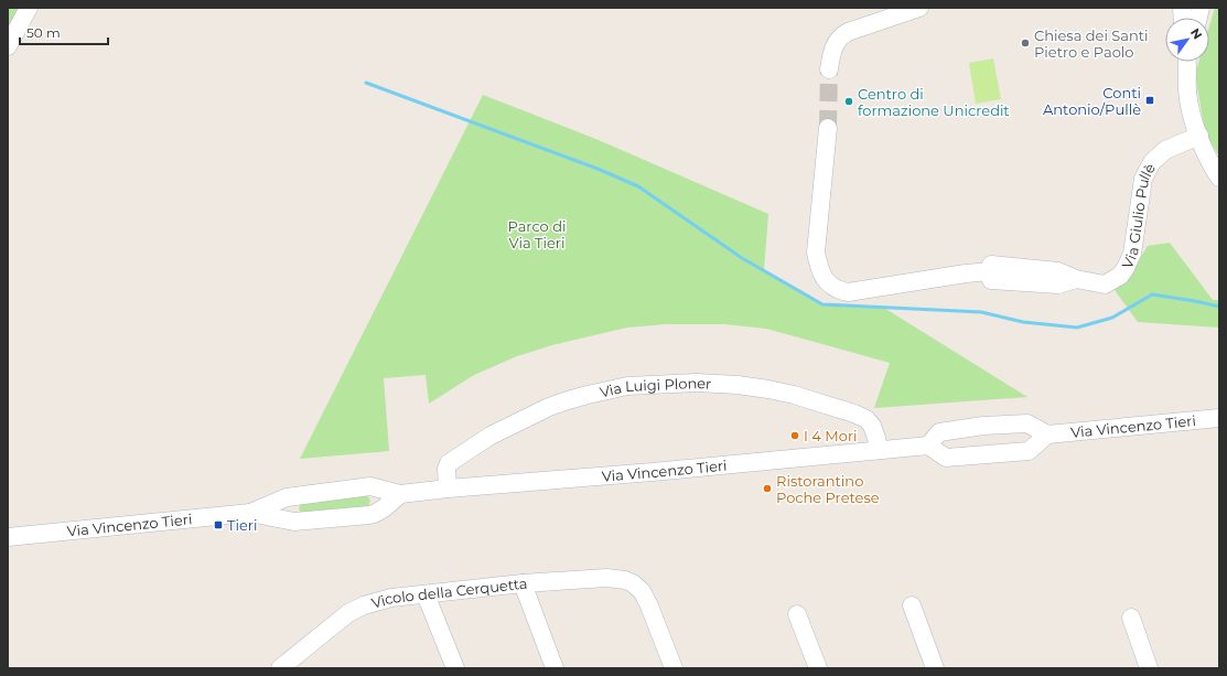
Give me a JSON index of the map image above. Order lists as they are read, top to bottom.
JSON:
{
  "streets": {
    "street": [
      "Via Giulio Pullè",
      "Via Luigi Ploner",
      "Via Vincenzo Tieri",
      "Vicolo della Cerquetta"
    ]
  },
  "crossings": [
    ["Via Luigi Ploner", "Via Vincenzo Tieri"]
  ],
  "parks": ["Parco di Via Tieri"],
  "places": {
    "other": [
      "Chiesa dei Santi Pietro e Paolo",
      "Centro di formazione Unicredit",
      "I 4 Mori",
      "Ristorantino Poche Pretese"
    ],
    "transit": ["Conti Antonio/Pullè", "Tieri"]
  },
  "scale_bar": "50 m",
  "north": "top right"
}
